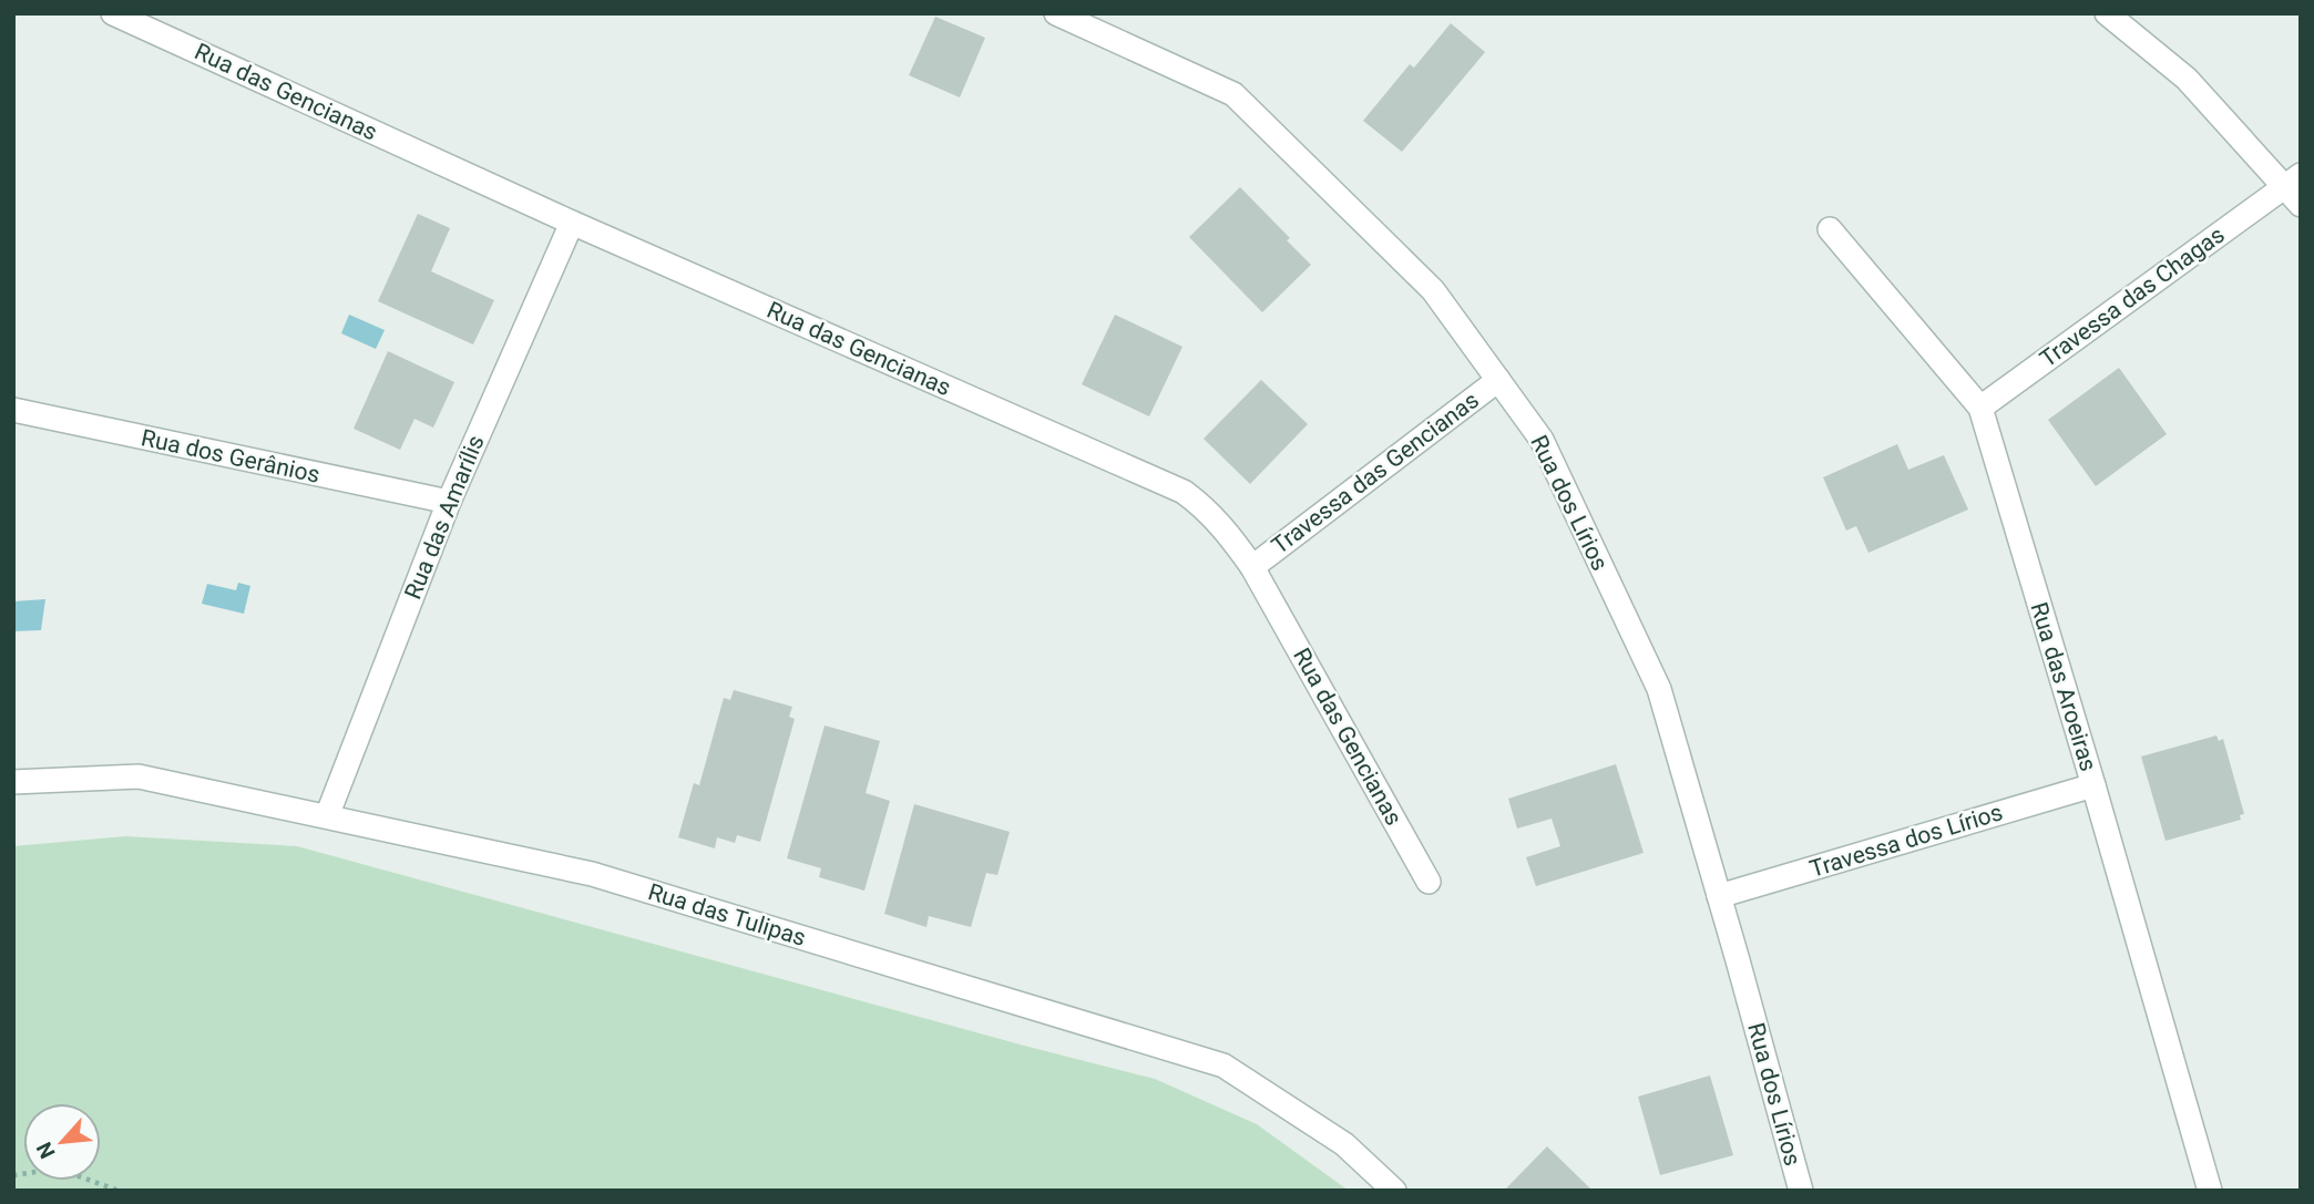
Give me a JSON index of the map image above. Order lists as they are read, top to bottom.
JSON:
{
  "streets": {
    "street": [
      "Rua das Gencianas",
      "Travessa das Chagas",
      "Rua dos Gerânios",
      "Travessa das Gencianas",
      "Rua dos Lírios",
      "Rua das Amarílis",
      "Rua das Aroeiras",
      "Travessa dos Lírios",
      "Rua das Tulipas"
    ]
  },
  "crossings": [
    ["Rua das Gencianas", "Travessa das Gencianas"],
    ["Rua das Gencianas", "Rua das Amarílis"],
    ["Travessa das Chagas", "Rua das Aroeiras"],
    ["Rua dos Gerânios", "Rua das Amarílis"],
    ["Travessa das Gencianas", "Rua dos Lírios"],
    ["Rua dos Lírios", "Travessa dos Lírios"],
    ["Rua das Amarílis", "Rua das Tulipas"],
    ["Rua das Aroeiras", "Travessa dos Lírios"]
  ],
  "north": "bottom left"
}
